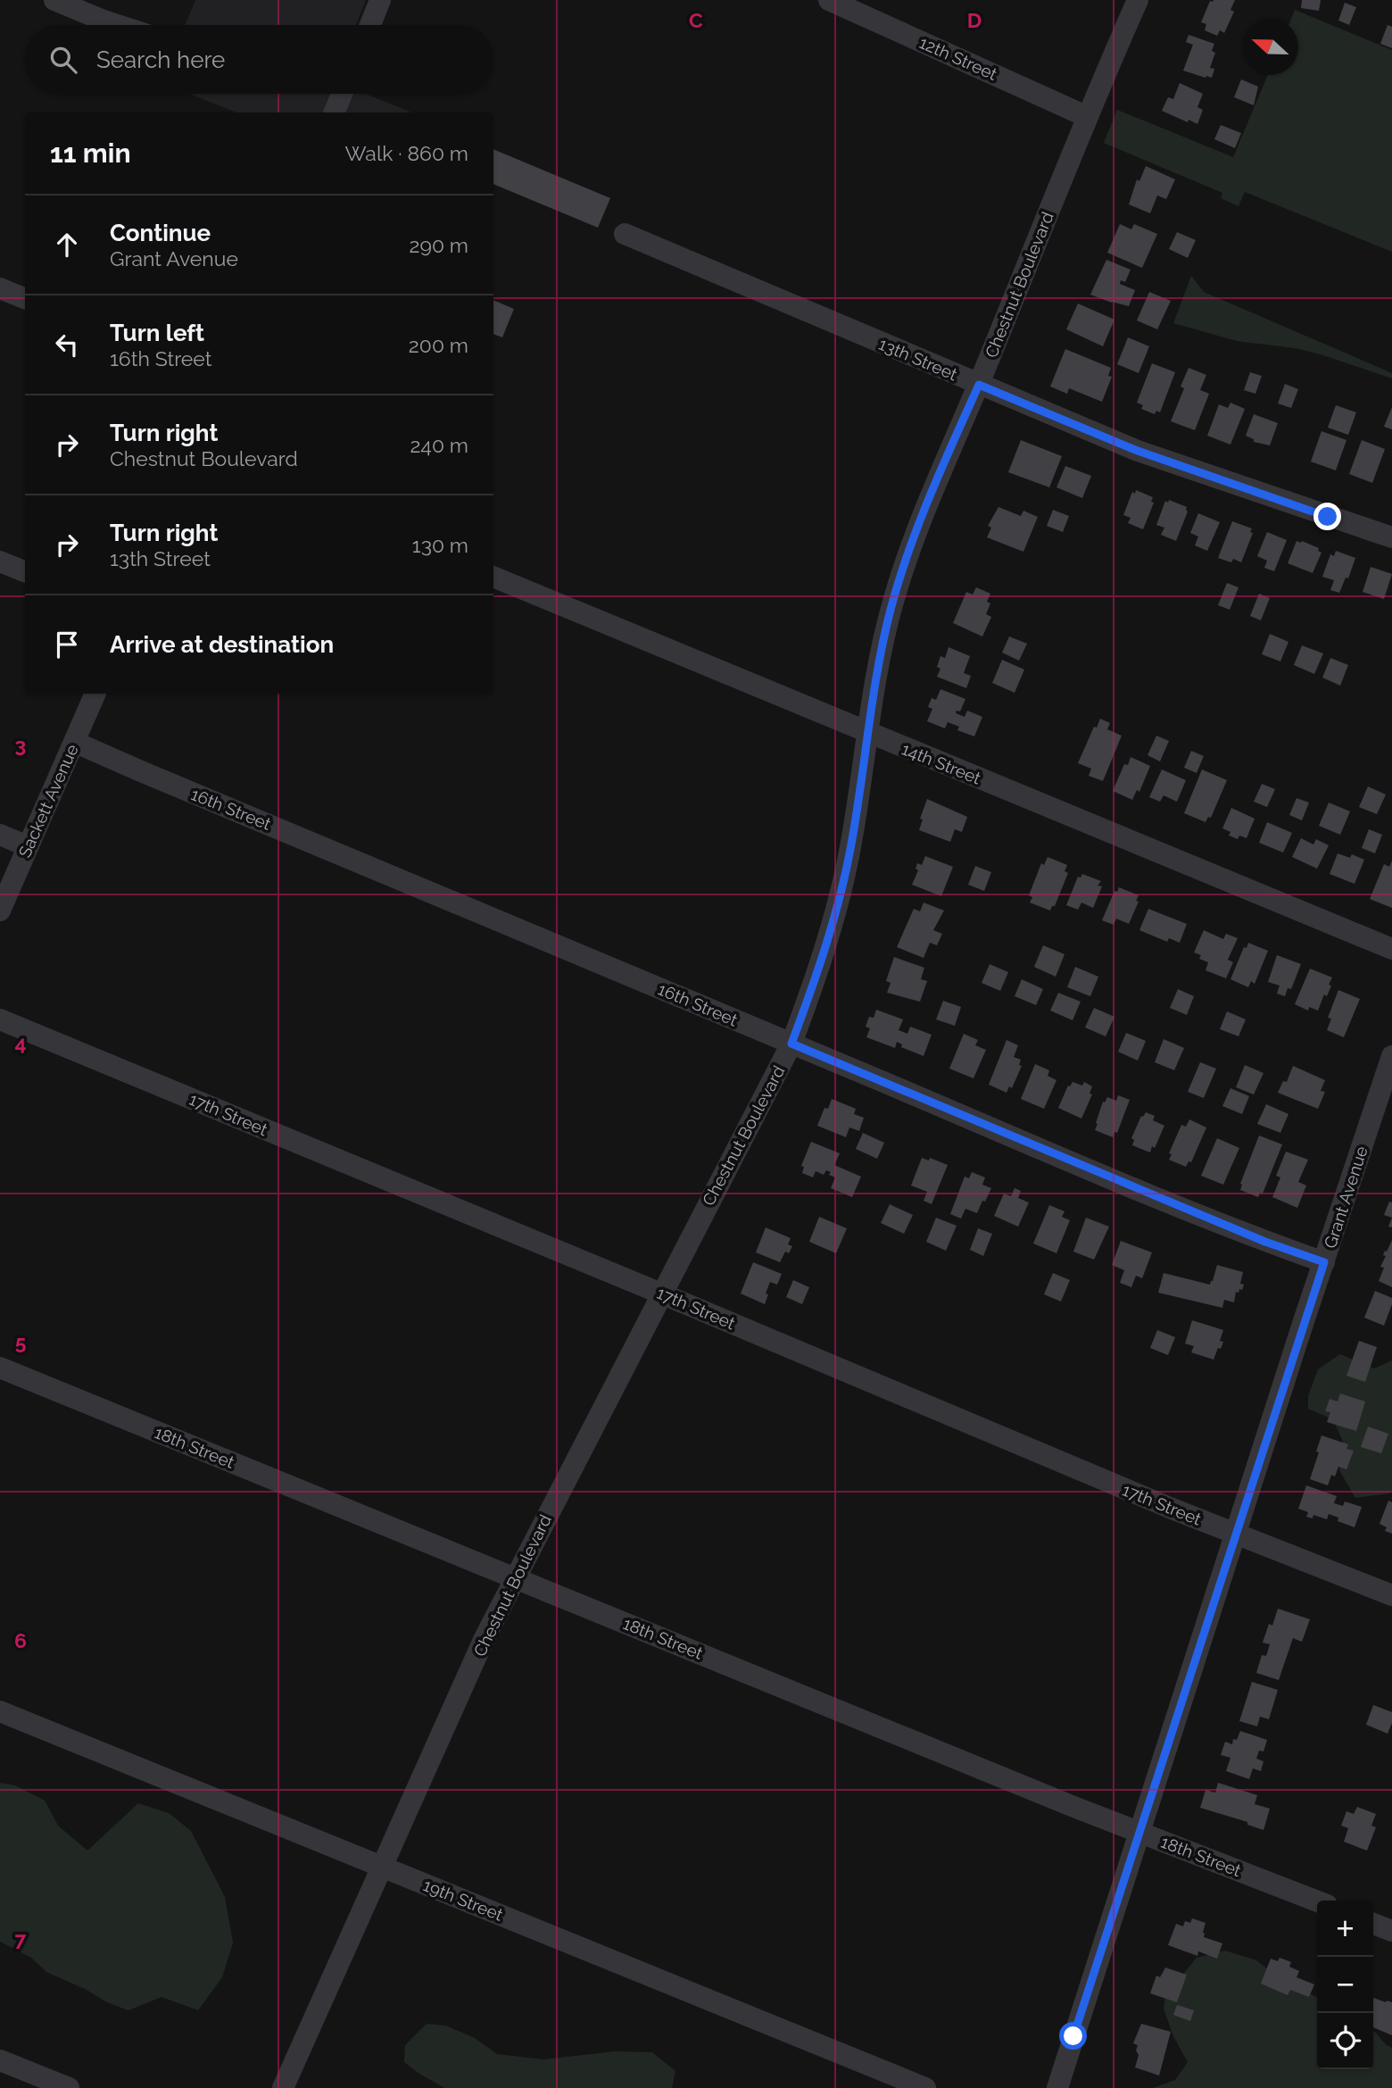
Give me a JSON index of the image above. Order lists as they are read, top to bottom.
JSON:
{
  "streets": {
    "street": [
      "12th Street",
      "Chestnut Boulevard",
      "13th Street",
      "14th Street",
      "Sackett Avenue",
      "16th Street",
      "17th Street",
      "Grant Avenue",
      "18th Street",
      "19th Street"
    ]
  },
  "crossings": [
    ["12th Street", "Chestnut Boulevard"],
    ["Chestnut Boulevard", "13th Street"],
    ["Chestnut Boulevard", "14th Street"],
    ["Chestnut Boulevard", "16th Street"],
    ["Chestnut Boulevard", "17th Street"],
    ["Chestnut Boulevard", "18th Street"],
    ["Chestnut Boulevard", "19th Street"],
    ["Sackett Avenue", "16th Street"],
    ["16th Street", "Grant Avenue"],
    ["17th Street", "Grant Avenue"],
    ["Grant Avenue", "18th Street"]
  ],
  "north": "left",
  "page": {
    "search": "Search here",
    "heading": ["11 min", "Walk · 860 m"],
    "list": [
      ["Continue", "Grant Avenue", "290 m"],
      ["Turn left", "16th Street", "200 m"],
      ["Turn right", "Chestnut Boulevard", "240 m"],
      ["Turn right", "13th Street", "130 m"],
      "Arrive at destination"
    ],
    "map_buttons": ["+", "−"]
  },
  "grid": {
    "columns": ["C", "D"],
    "rows": [
      "3",
      "4",
      "5",
      "6",
      "7"
    ]
  }
}
